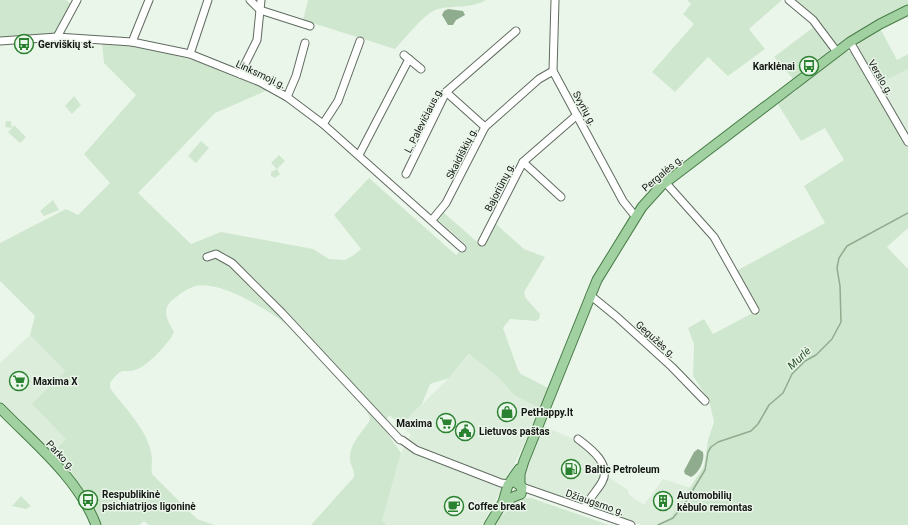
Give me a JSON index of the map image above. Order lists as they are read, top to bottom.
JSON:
{
  "streets": {
    "main road": ["Pergalės g.", "Parko g."],
    "street": [
      "Linksmoji g.",
      "Verslo g.",
      "Svyrių g.",
      "L. Palevičiaus g.",
      "Skaidiškių g.",
      "Bajoriūnų g.",
      "Gegužės g.",
      "Džiaugsmo g."
    ]
  },
  "crossings": [
    ["Linksmoji g.", "Skaidiškių g."],
    ["Verslo g.", "Pergalės g."],
    ["Svyrių g.", "Skaidiškių g."],
    ["Svyrių g.", "Pergalės g."],
    ["Svyrių g.", "Bajoriūnų g."],
    ["Pergalės g.", "Gegužės g."],
    ["Pergalės g.", "Džiaugsmo g."]
  ],
  "water": ["Murlė"],
  "places": {
    "bus stop": ["Gerviškių st.", "Karklėnai", "Respublikinė psichiatrijos ligoninė"],
    "supermarket": ["Maxima X", "Maxima"],
    "shop": ["PetHappy.lt"],
    "public building": ["Lietuvos paštas"],
    "fuel station": ["Baltic Petroleum"],
    "building": ["Automobilių kėbulo remontas"],
    "cafe": ["Coffee break"]
  }
}
